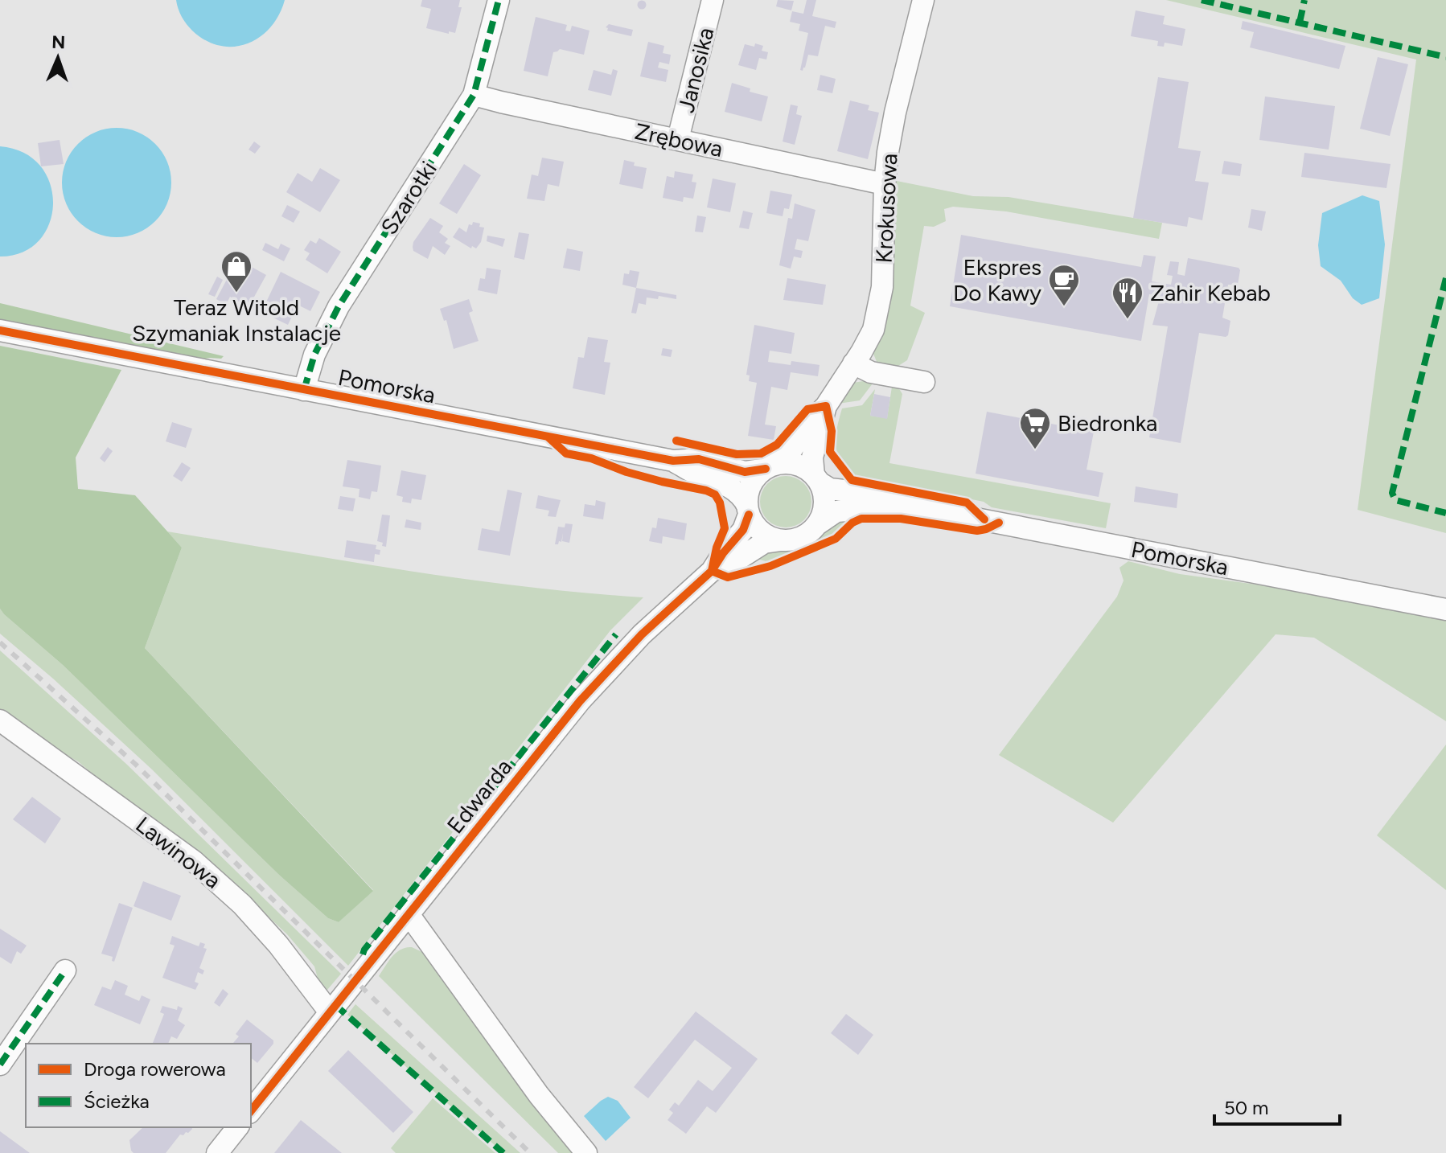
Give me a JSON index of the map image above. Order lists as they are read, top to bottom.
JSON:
{
  "streets": {
    "street": [
      "Janosika",
      "Zrębowa",
      "Szarotki",
      "Krokusowa",
      "Pomorska",
      "Edwarda",
      "Lawinowa"
    ]
  },
  "crossings": [
    ["Janosika", "Zrębowa"],
    ["Zrębowa", "Szarotki"],
    ["Zrębowa", "Krokusowa"],
    ["Szarotki", "Pomorska"],
    ["Krokusowa", "Pomorska"],
    ["Krokusowa", "Edwarda"],
    ["Pomorska", "Edwarda"],
    ["Edwarda", "Lawinowa"]
  ],
  "places": {
    "shop": ["Teraz Witold Szymaniak Instalacje"],
    "cafe": ["Ekspres Do Kawy"],
    "restaurant": ["Zahir Kebab"],
    "supermarket": ["Biedronka"]
  },
  "legend": ["Droga rowerowa", "Ścieżka"],
  "scale_bar": "50 m",
  "north": "top"
}
